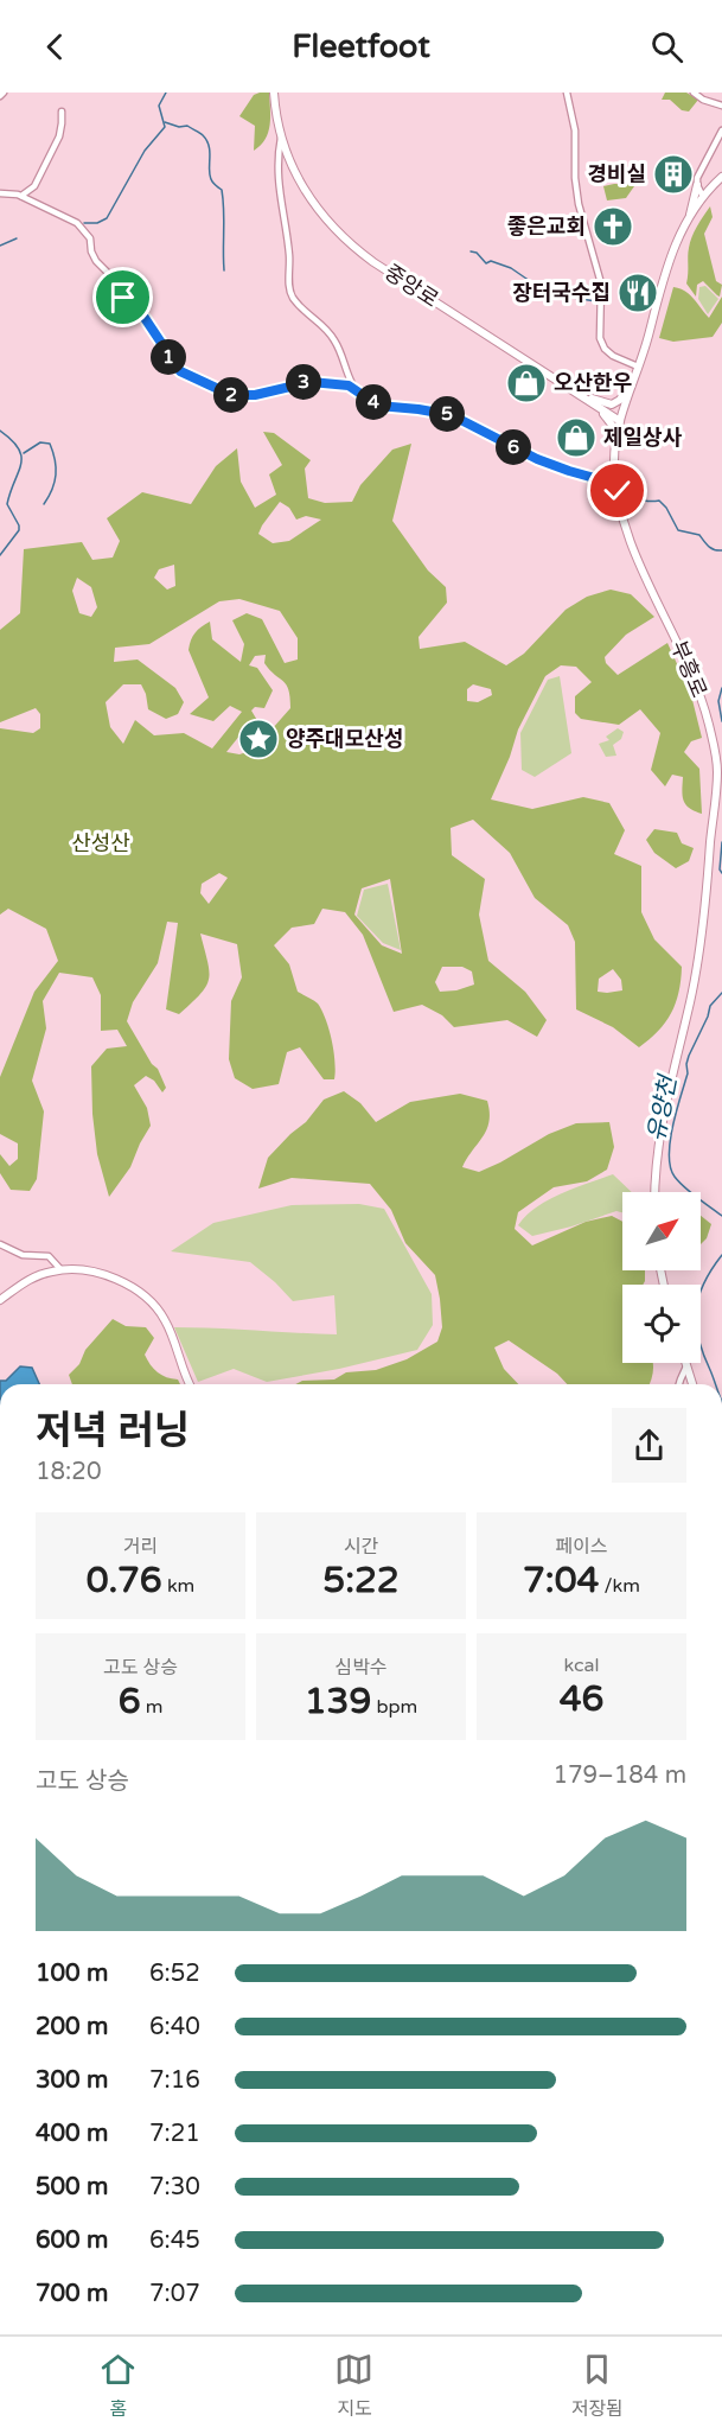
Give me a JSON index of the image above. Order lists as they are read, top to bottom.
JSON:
{
  "streets": {
    "main road": ["중앙로", "부흥로"]
  },
  "crossings": [
    ["중앙로", "부흥로"]
  ],
  "water": ["유양천"],
  "parks": ["산성산"],
  "places": {
    "building": ["경비실"],
    "church": ["좋은교회"],
    "restaurant": ["장터국수집"],
    "shop": ["오산한우", "제일상사"],
    "place": ["양주대모산성"]
  },
  "north": "top right",
  "page": {
    "header": "Fleetfoot",
    "pins": [
      "1",
      "3",
      "2",
      "4",
      "5",
      "6"
    ],
    "heading": ["저녁 러닝", "18:20"],
    "stats": [
      ["거리", "0.76 km"],
      ["시간", "5:22"],
      ["페이스", "7:04 /km"],
      ["고도 상승", "6 m"],
      ["심박수", "139 bpm"],
      ["kcal", "46"]
    ],
    "chart": ["고도 상승", "179–184 m"],
    "list": [
      {
        "name": "100 m",
        "note": "6:52"
      },
      {
        "name": "200 m",
        "note": "6:40"
      },
      {
        "name": "300 m",
        "note": "7:16"
      },
      {
        "name": "400 m",
        "note": "7:21"
      },
      {
        "name": "500 m",
        "note": "7:30"
      },
      {
        "name": "600 m",
        "note": "6:45"
      },
      {
        "name": "700 m",
        "note": "7:07"
      }
    ],
    "tabs": ["홈", "지도", "저장됨"]
  }
}
